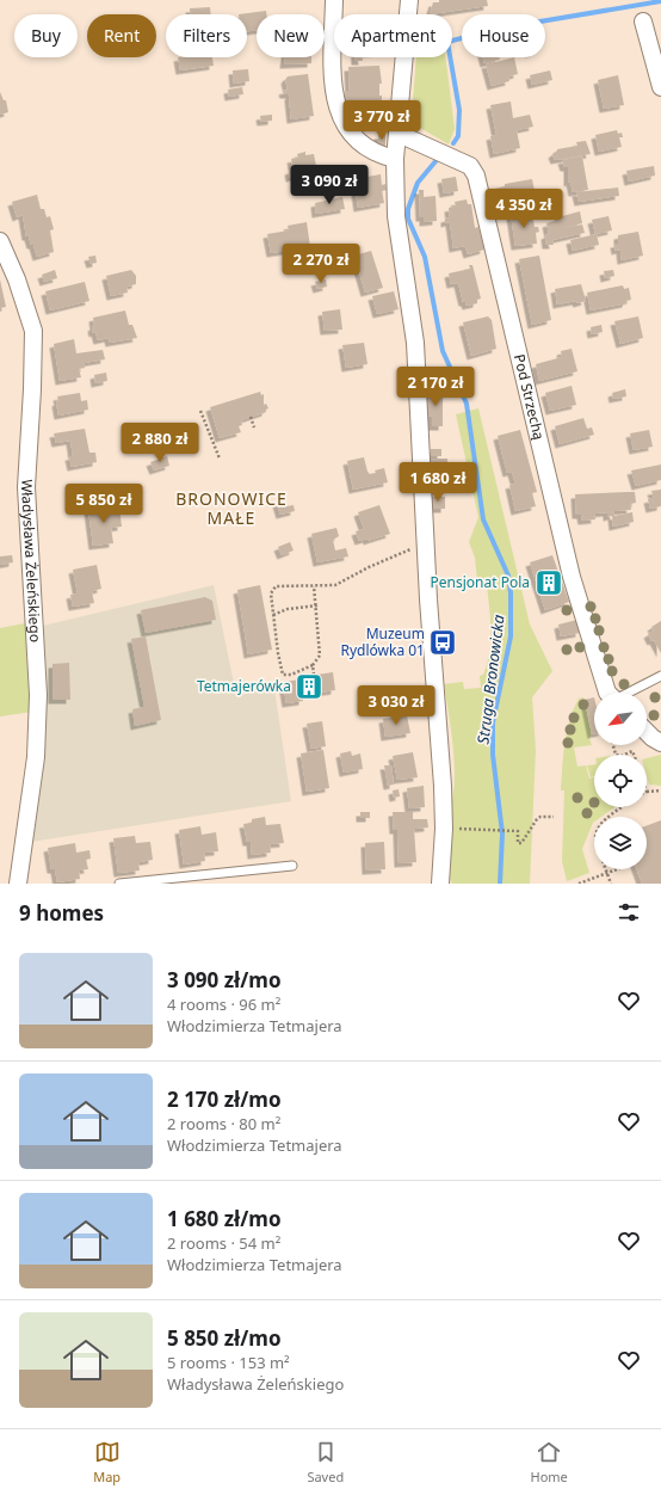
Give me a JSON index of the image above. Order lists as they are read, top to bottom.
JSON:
{
  "streets": {
    "street": ["Pod Strzechą", "Władysława Żeleńskiego"]
  },
  "districts": ["BRONOWICE MAŁE"],
  "water": ["Struga Bronowicka"],
  "places": {
    "building": ["Pensjonat Pola", "Tetmajerówka"],
    "bus stop": ["Muzeum Rydlówka 01"]
  },
  "north": "bottom left",
  "page": {
    "chip": [
      "Buy",
      "Rent",
      "Filters",
      "New",
      "Apartment",
      "House"
    ],
    "price": [
      "3 770 zł",
      "3 090 zł",
      "4 350 zł",
      "2 270 zł",
      "2 170 zł",
      "2 880 zł",
      "1 680 zł",
      "5 850 zł",
      "3 030 zł"
    ],
    "heading": "9 homes",
    "list": [
      {
        "name": "3 090 zł/mo",
        "note": "4 rooms · 96 m² · Włodzimierza Tetmajera"
      },
      {
        "name": "2 170 zł/mo",
        "note": "2 rooms · 80 m² · Włodzimierza Tetmajera"
      },
      {
        "name": "1 680 zł/mo",
        "note": "2 rooms · 54 m² · Włodzimierza Tetmajera"
      },
      {
        "name": "5 850 zł/mo",
        "note": "5 rooms · 153 m² · Władysława Żeleńskiego"
      }
    ],
    "tabs": ["Map", "Saved", "Home"]
  }
}
